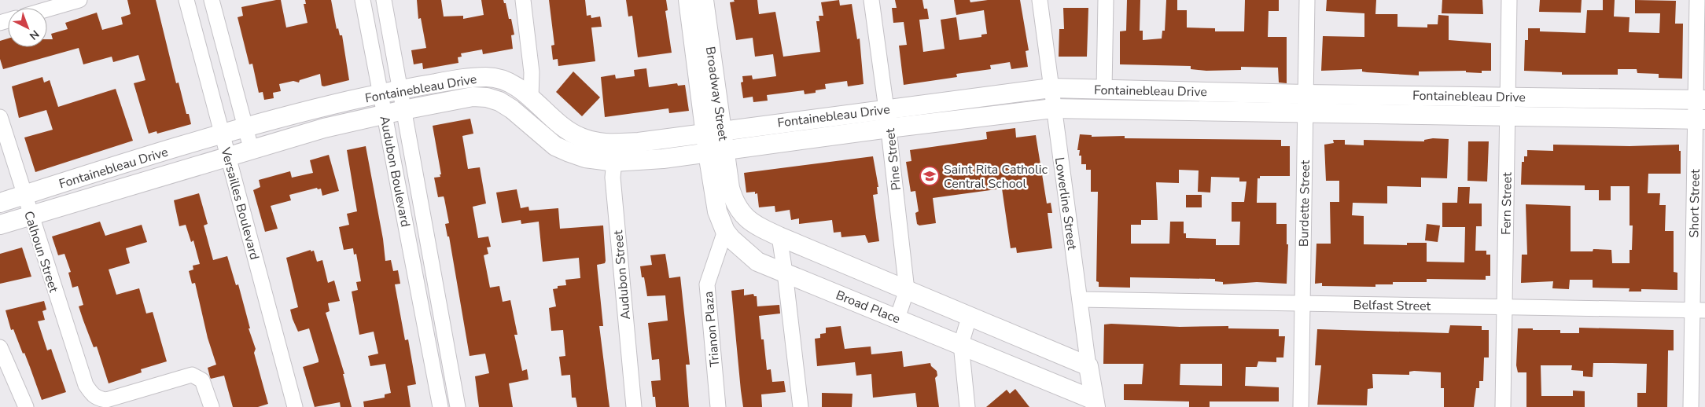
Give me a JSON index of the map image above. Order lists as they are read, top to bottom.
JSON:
{
  "streets": {
    "street": [
      "Fontainebleau Drive",
      "Broadway Street",
      "Pine Street",
      "Audubon Boulevard",
      "Versailles Boulevard",
      "Lowerline Street",
      "Burdette Street",
      "Fern Street",
      "Short Street",
      "Calhoun Street",
      "Audubon Street",
      "Belfast Street",
      "Broad Place",
      "Trianon Plaza"
    ]
  },
  "crossings": [
    ["Fontainebleau Drive", "Broadway Street"],
    ["Fontainebleau Drive", "Pine Street"],
    ["Fontainebleau Drive", "Audubon Boulevard"],
    ["Fontainebleau Drive", "Versailles Boulevard"],
    ["Fontainebleau Drive", "Lowerline Street"],
    ["Fontainebleau Drive", "Burdette Street"],
    ["Fontainebleau Drive", "Fern Street"],
    ["Fontainebleau Drive", "Short Street"],
    ["Fontainebleau Drive", "Calhoun Street"],
    ["Fontainebleau Drive", "Audubon Street"],
    ["Fontainebleau Drive", "Broad Place"],
    ["Broadway Street", "Broad Place"],
    ["Pine Street", "Broad Place"],
    ["Lowerline Street", "Belfast Street"],
    ["Lowerline Street", "Broad Place"],
    ["Burdette Street", "Belfast Street"],
    ["Fern Street", "Belfast Street"],
    ["Short Street", "Belfast Street"],
    ["Broad Place", "Trianon Plaza"]
  ],
  "places": {
    "school or university": ["Saint Rita Catholic Central School"]
  },
  "north": "bottom right"
}
